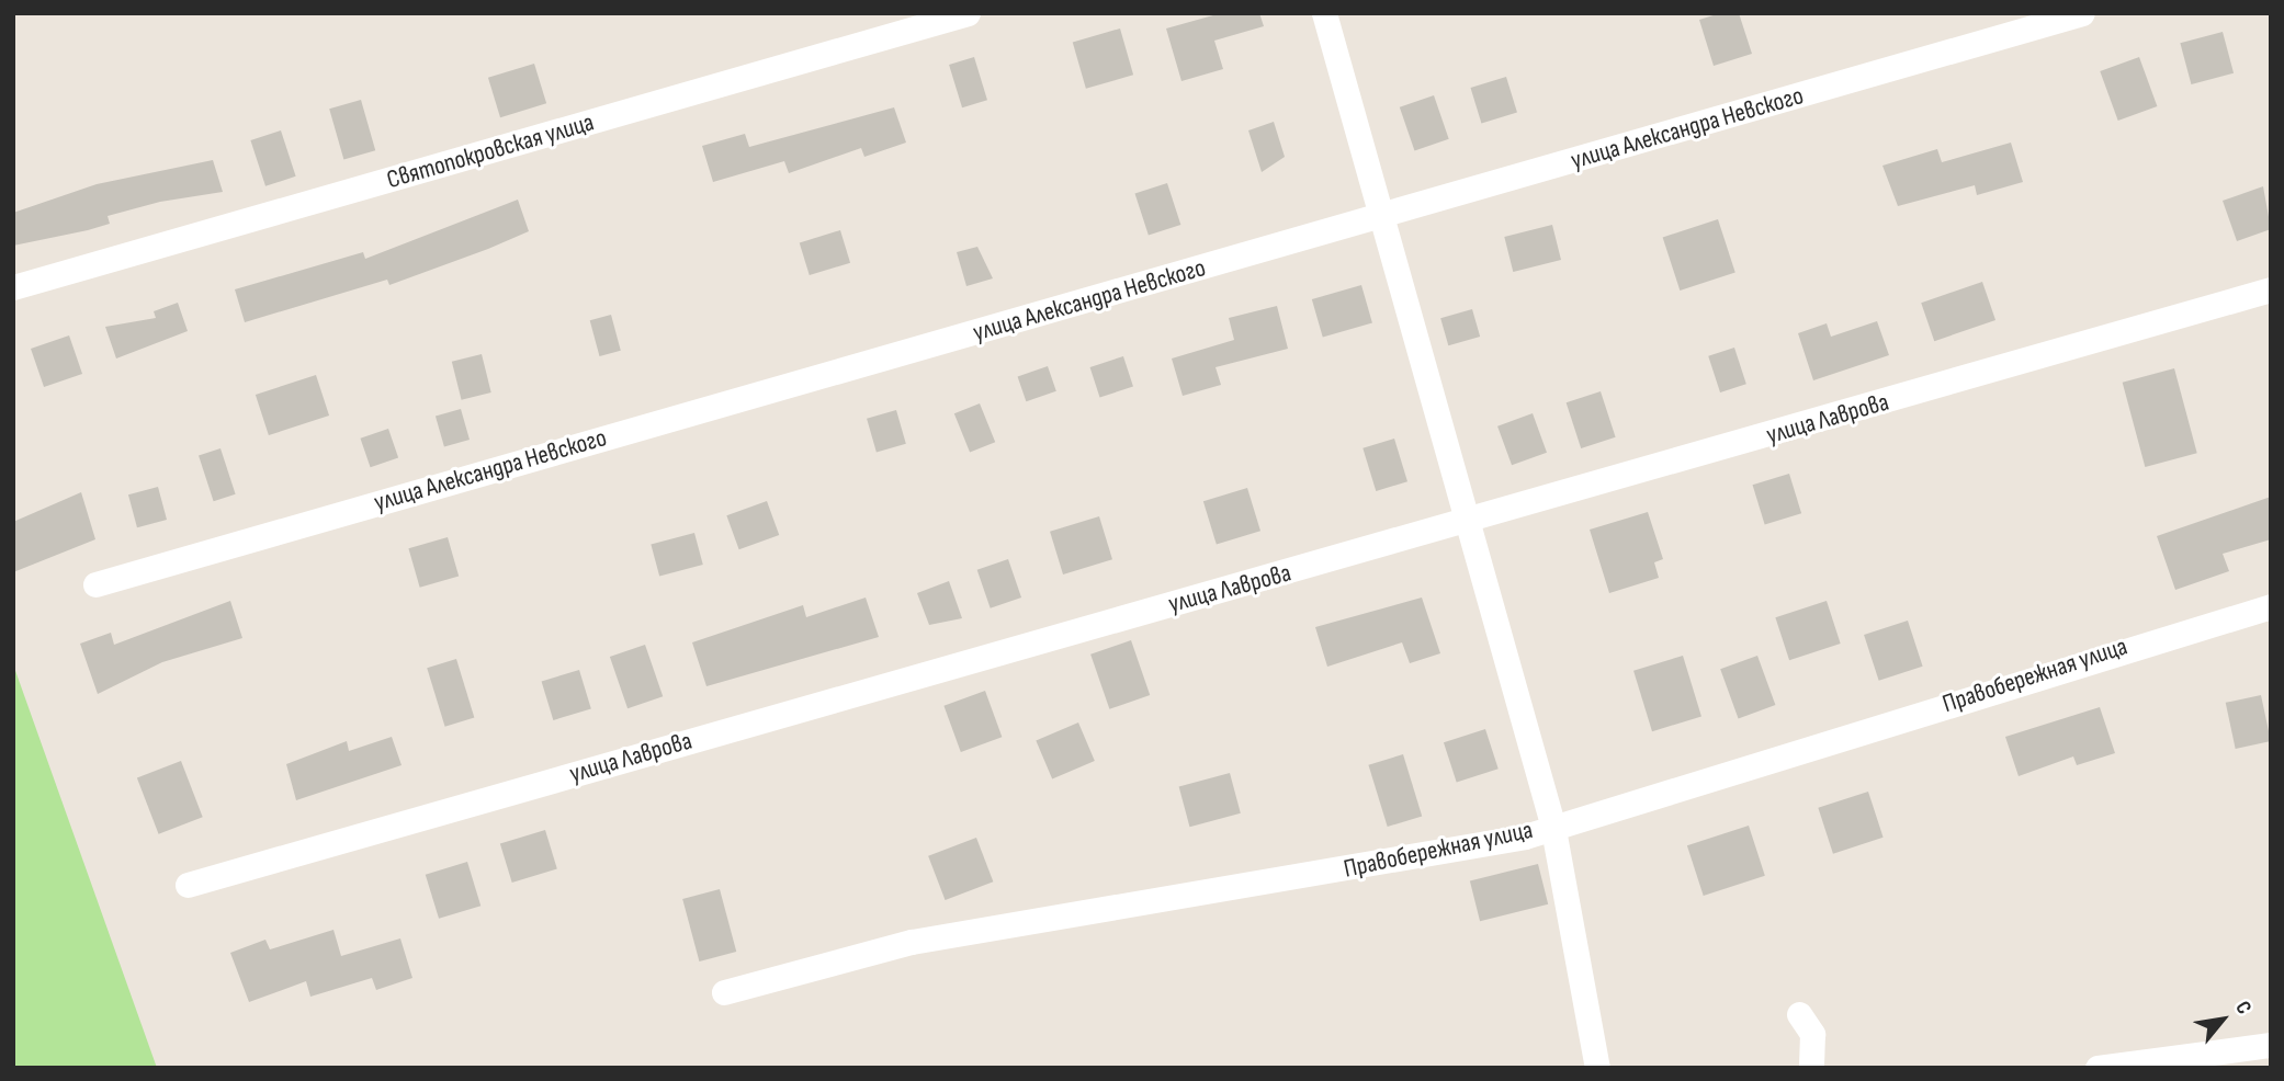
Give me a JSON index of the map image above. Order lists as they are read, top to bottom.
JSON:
{
  "streets": {
    "street": [
      "улица Александра Невского",
      "Святопокровская улица",
      "улица Лаврова",
      "Правобережная улица"
    ]
  },
  "north": "top right"
}
